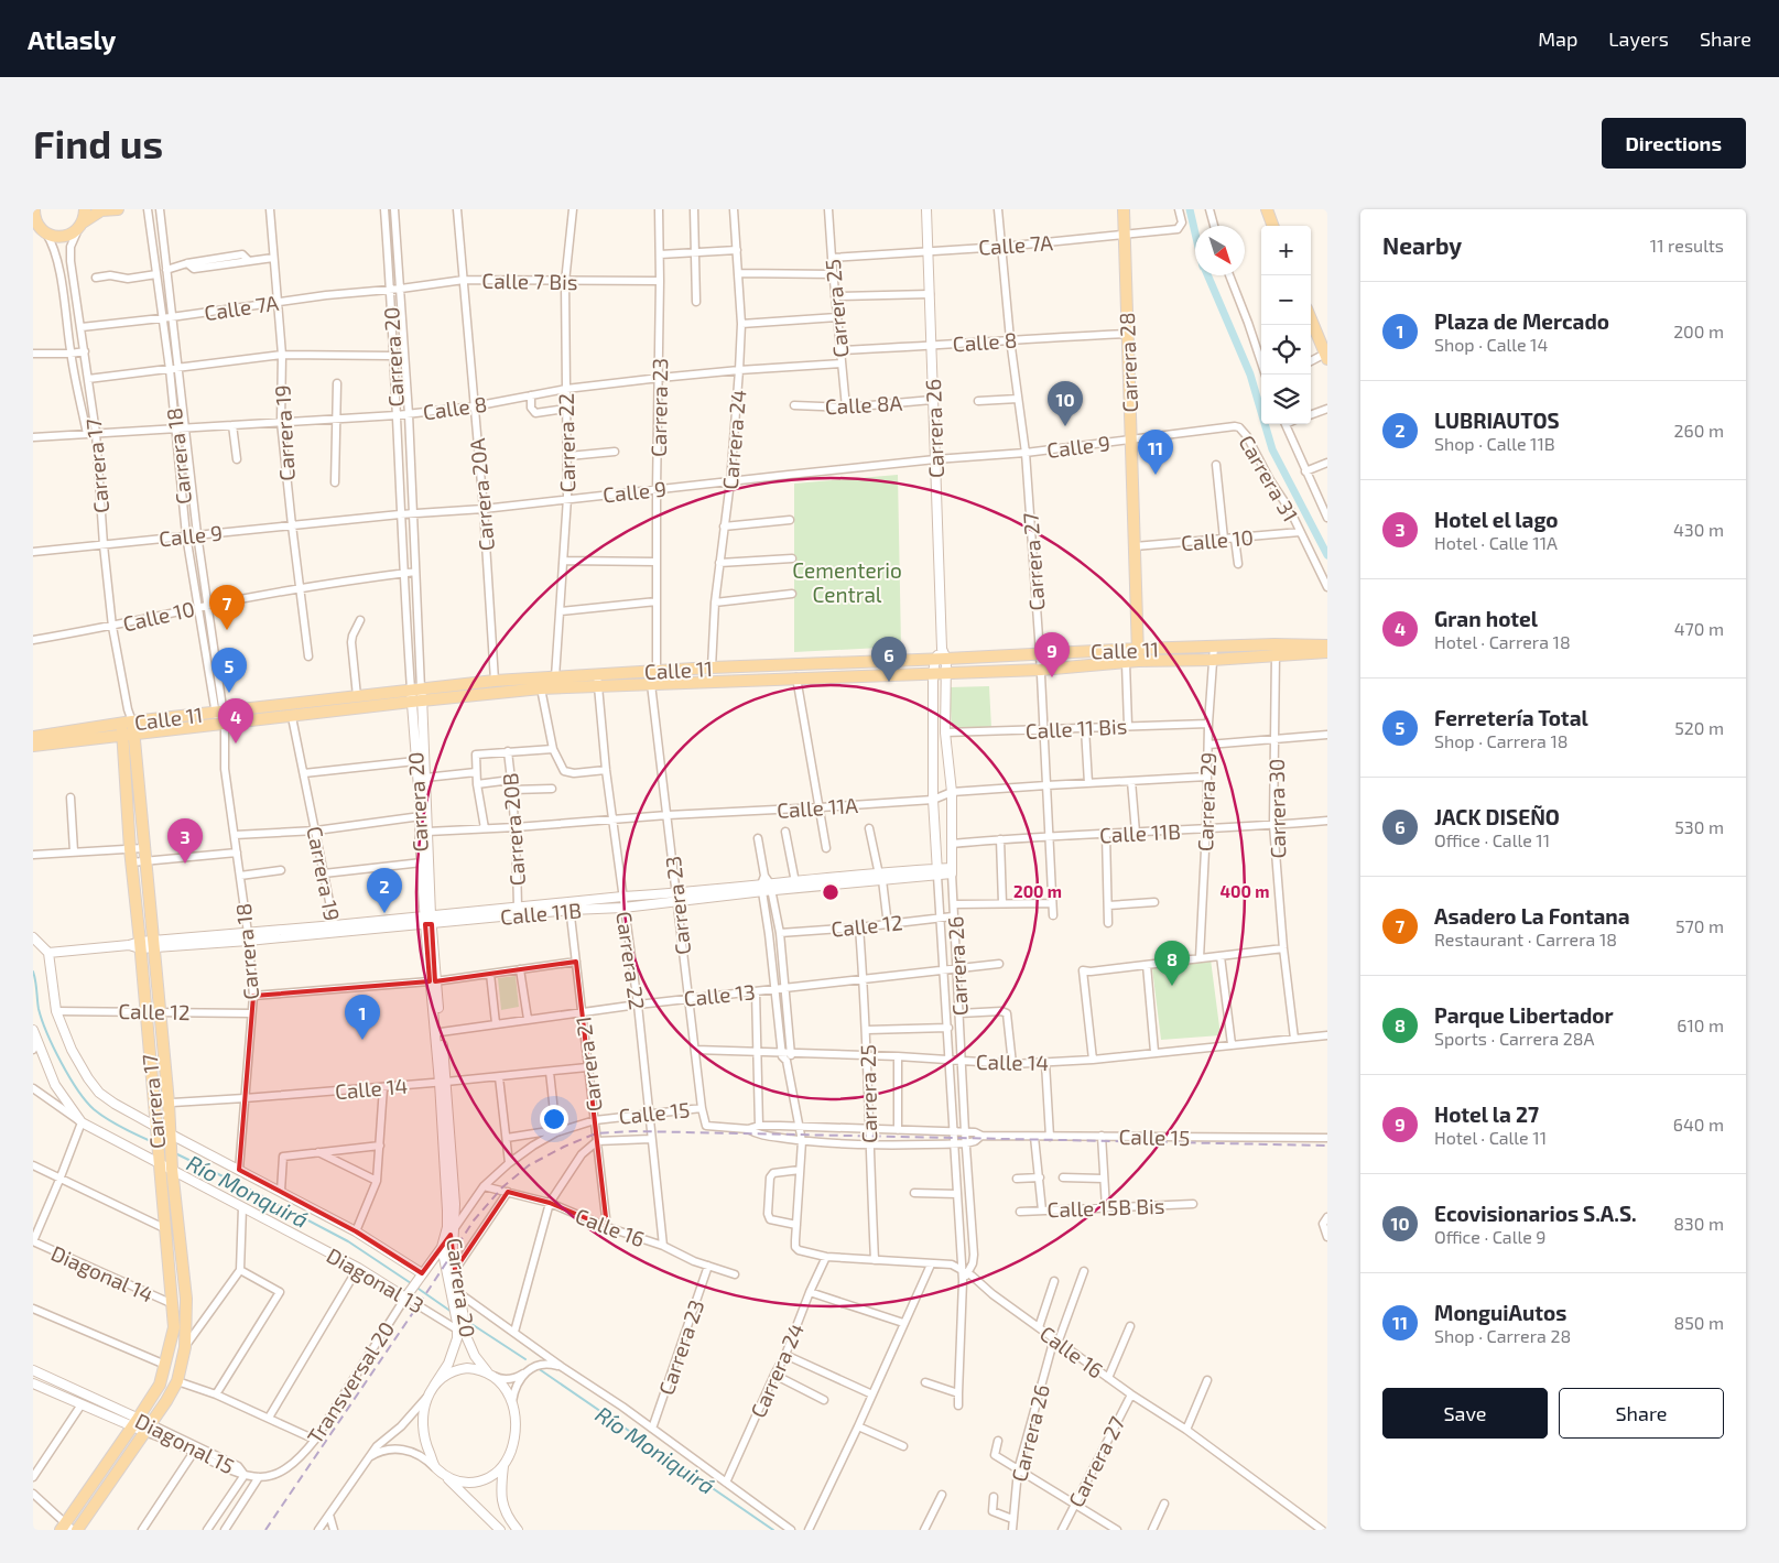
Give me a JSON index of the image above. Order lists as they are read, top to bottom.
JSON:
{
  "streets": {
    "main road": ["Carrera 28", "Carrera 17", "Calle 11"],
    "street": [
      "Calle 7A",
      "Calle 7 Bis",
      "Carrera 25",
      "Calle 8",
      "Carrera 20",
      "Calle 8A",
      "Carrera 23",
      "Carrera 26",
      "Carrera 19",
      "Carrera 24",
      "Carrera 22",
      "Calle 9",
      "Carrera 18",
      "Carrera 31",
      "Carrera 20A",
      "Calle 10",
      "Carrera 27",
      "Calle 11 Bis",
      "Carrera 29",
      "Calle 11A",
      "Carrera 30",
      "Carrera 20B",
      "Calle 11B",
      "Calle 12",
      "Calle 13",
      "Calle 14",
      "Carrera 21",
      "Calle 15",
      "Calle 15B Bis",
      "Calle 16",
      "Diagonal 14",
      "Diagonal 13",
      "Transversal 20",
      "Diagonal 15"
    ]
  },
  "crossings": [
    ["Calle 7A", "Calle 7 Bis"],
    ["Calle 7A", "Carrera 25"],
    ["Calle 7A", "Carrera 20"],
    ["Calle 7A", "Carrera 28"],
    ["Calle 7A", "Carrera 26"],
    ["Calle 7A", "Carrera 19"],
    ["Calle 7A", "Carrera 18"],
    ["Calle 7A", "Carrera 17"],
    ["Calle 7A", "Carrera 27"],
    ["Calle 7 Bis", "Carrera 20"],
    ["Calle 7 Bis", "Carrera 23"],
    ["Calle 7 Bis", "Carrera 22"],
    ["Calle 7 Bis", "Carrera 20A"],
    ["Carrera 25", "Calle 8"],
    ["Carrera 25", "Calle 8A"],
    ["Carrera 25", "Calle 12"],
    ["Carrera 25", "Calle 13"],
    ["Carrera 25", "Calle 14"],
    ["Carrera 25", "Calle 15"],
    ["Calle 8", "Carrera 20"],
    ["Calle 8", "Carrera 28"],
    ["Calle 8", "Carrera 23"],
    ["Calle 8", "Carrera 26"],
    ["Calle 8", "Carrera 19"],
    ["Calle 8", "Carrera 24"],
    ["Calle 8", "Carrera 22"],
    ["Calle 8", "Carrera 18"],
    ["Calle 8", "Carrera 17"],
    ["Calle 8", "Carrera 20A"],
    ["Calle 8", "Carrera 27"],
    ["Carrera 20", "Calle 9"],
    ["Carrera 20", "Calle 10"],
    ["Carrera 20", "Calle 11"],
    ["Carrera 20", "Calle 11A"],
    ["Carrera 20", "Calle 11B"],
    ["Carrera 20", "Calle 13"],
    ["Carrera 20", "Calle 14"],
    ["Carrera 20", "Calle 15"],
    ["Carrera 20", "Diagonal 13"],
    ["Carrera 20", "Transversal 20"],
    ["Carrera 28", "Calle 9"],
    ["Carrera 28", "Calle 10"],
    ["Carrera 28", "Calle 11"],
    ["Calle 8A", "Carrera 26"],
    ["Carrera 23", "Calle 9"],
    ["Carrera 23", "Calle 11"],
    ["Carrera 23", "Calle 11A"],
    ["Carrera 23", "Calle 11B"],
    ["Carrera 23", "Calle 13"],
    ["Carrera 23", "Calle 14"],
    ["Carrera 23", "Calle 15"],
    ["Carrera 23", "Calle 16"],
    ["Carrera 26", "Calle 9"],
    ["Carrera 26", "Calle 11"],
    ["Carrera 26", "Calle 11 Bis"],
    ["Carrera 26", "Calle 11A"],
    ["Carrera 26", "Calle 11B"],
    ["Carrera 26", "Calle 12"],
    ["Carrera 26", "Calle 13"],
    ["Carrera 26", "Calle 14"],
    ["Carrera 26", "Calle 15"],
    ["Carrera 26", "Calle 16"],
    ["Carrera 19", "Calle 9"],
    ["Carrera 19", "Calle 10"],
    ["Carrera 19", "Calle 11"],
    ["Carrera 19", "Calle 11B"],
    ["Carrera 24", "Calle 9"],
    ["Carrera 24", "Calle 11"],
    ["Carrera 22", "Calle 9"],
    ["Carrera 22", "Calle 11"],
    ["Carrera 22", "Calle 11A"],
    ["Carrera 22", "Calle 11B"],
    ["Carrera 22", "Calle 13"],
    ["Carrera 22", "Calle 15"],
    ["Carrera 22", "Calle 16"],
    ["Calle 9", "Carrera 18"],
    ["Calle 9", "Carrera 17"],
    ["Calle 9", "Carrera 31"],
    ["Calle 9", "Carrera 20A"],
    ["Calle 9", "Carrera 27"],
    ["Carrera 18", "Calle 10"],
    ["Carrera 18", "Calle 11"],
    ["Carrera 18", "Calle 11B"],
    ["Carrera 18", "Calle 12"],
    ["Carrera 18", "Calle 14"],
    ["Carrera 18", "Diagonal 13"],
    ["Carrera 17", "Calle 10"],
    ["Carrera 17", "Calle 11"],
    ["Carrera 17", "Calle 11B"],
    ["Carrera 17", "Calle 12"],
    ["Carrera 17", "Calle 14"],
    ["Carrera 17", "Diagonal 14"],
    ["Carrera 17", "Diagonal 13"],
    ["Carrera 17", "Diagonal 15"],
    ["Carrera 31", "Calle 10"],
    ["Carrera 20A", "Calle 11"],
    ["Carrera 27", "Calle 11"],
    ["Carrera 27", "Calle 11 Bis"],
    ["Carrera 27", "Calle 11A"],
    ["Carrera 27", "Calle 11B"],
    ["Carrera 27", "Calle 16"],
    ["Calle 11", "Carrera 29"],
    ["Calle 11", "Carrera 30"],
    ["Calle 11 Bis", "Carrera 29"],
    ["Carrera 29", "Calle 11A"],
    ["Carrera 29", "Calle 11B"],
    ["Calle 11A", "Carrera 20B"],
    ["Carrera 30", "Calle 11B"],
    ["Carrera 30", "Calle 14"],
    ["Carrera 20B", "Calle 11B"],
    ["Calle 11B", "Carrera 21"],
    ["Calle 13", "Carrera 21"],
    ["Calle 14", "Carrera 21"],
    ["Carrera 21", "Calle 15"],
    ["Carrera 21", "Calle 16"],
    ["Calle 15", "Calle 16"],
    ["Calle 15", "Transversal 20"],
    ["Diagonal 13", "Transversal 20"],
    ["Transversal 20", "Diagonal 15"]
  ],
  "water": ["Río Monquirá", "Río Moniquirá"],
  "parks": ["Cementerio Central"],
  "north": "bottom right",
  "page": {
    "header": "Atlasly",
    "nav": ["Map", "Layers", "Share"],
    "buttons": [
      "Directions",
      ["Save", "Share"]
    ],
    "title": "Find us",
    "heading": ["Nearby", "11 results"],
    "map_buttons": ["+", "−"],
    "list": [
      {
        "mark": "1",
        "name": "Plaza de Mercado",
        "note": "Shop · Calle 14",
        "value": "200 m"
      },
      {
        "mark": "2",
        "name": "LUBRIAUTOS",
        "note": "Shop · Calle 11B",
        "value": "260 m"
      },
      {
        "mark": "3",
        "name": "Hotel el lago",
        "note": "Hotel · Calle 11A",
        "value": "430 m"
      },
      {
        "mark": "4",
        "name": "Gran hotel",
        "note": "Hotel · Carrera 18",
        "value": "470 m"
      },
      {
        "mark": "5",
        "name": "Ferretería Total",
        "note": "Shop · Carrera 18",
        "value": "520 m"
      },
      {
        "mark": "6",
        "name": "JACK DISEÑO",
        "note": "Office · Calle 11",
        "value": "530 m"
      },
      {
        "mark": "7",
        "name": "Asadero La Fontana",
        "note": "Restaurant · Carrera 18",
        "value": "570 m"
      },
      {
        "mark": "8",
        "name": "Parque Libertador",
        "note": "Sports · Carrera 28A",
        "value": "610 m"
      },
      {
        "mark": "9",
        "name": "Hotel la 27",
        "note": "Hotel · Calle 11",
        "value": "640 m"
      },
      {
        "mark": "10",
        "name": "Ecovisionarios S.A.S.",
        "note": "Office · Calle 9",
        "value": "830 m"
      },
      {
        "mark": "11",
        "name": "MonguiAutos",
        "note": "Shop · Carrera 28",
        "value": "850 m"
      }
    ],
    "pins": [
      "10",
      "11",
      "7",
      "9",
      "6",
      "5",
      "4",
      "3",
      "2",
      "8",
      "1"
    ]
  },
  "rings": ["200 m", "400 m"]
}
